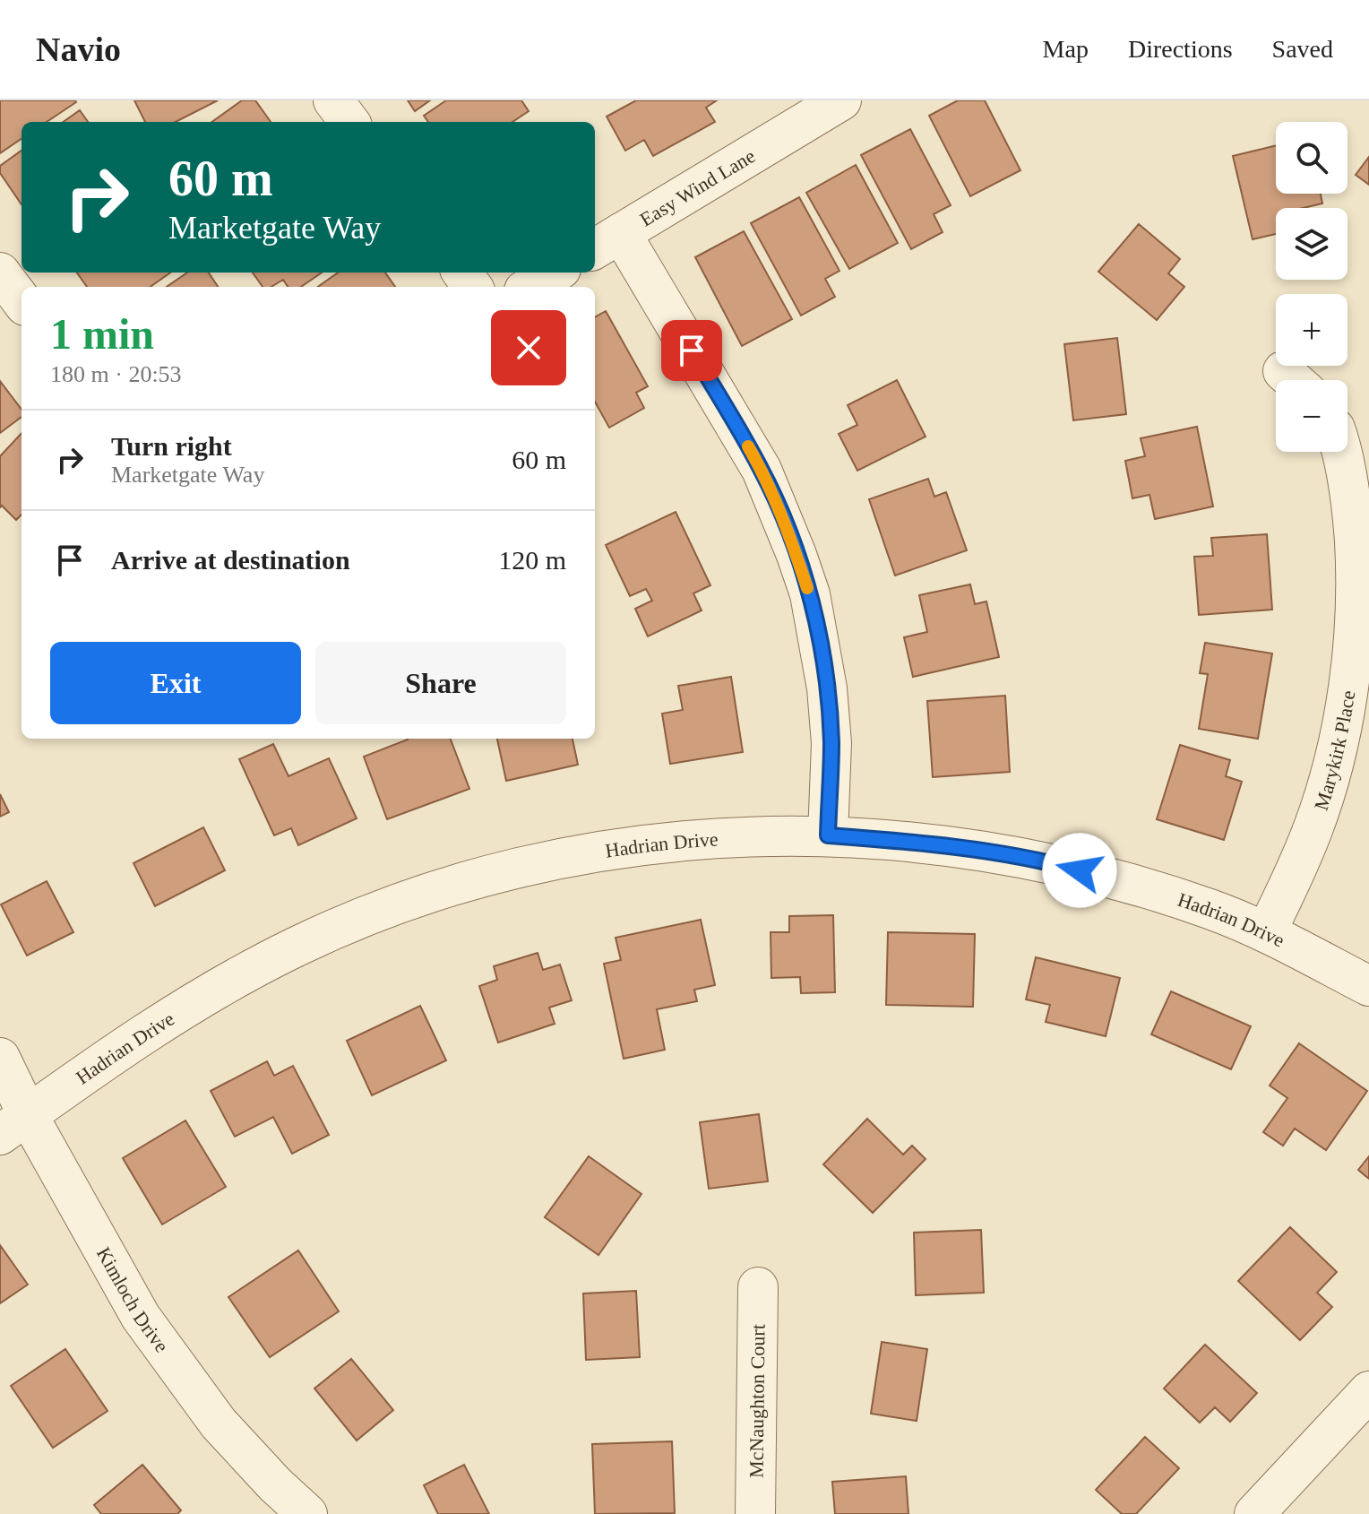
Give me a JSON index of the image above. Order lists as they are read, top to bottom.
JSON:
{
  "streets": {
    "street": [
      "Easy Wind Lane",
      "Marykirk Place",
      "Hadrian Drive",
      "Kimloch Drive",
      "McNaughton Court"
    ]
  },
  "crossings": [
    ["Marykirk Place", "Hadrian Drive"],
    ["Hadrian Drive", "Kimloch Drive"]
  ],
  "page": {
    "header": "Navio",
    "nav": ["Map", "Directions", "Saved"],
    "map_buttons": ["+", "−"],
    "turn": ["60 m", "Marketgate Way"],
    "heading": ["1 min", "180 m · 20:53"],
    "list": [
      {
        "name": "Turn right",
        "note": "Marketgate Way",
        "value": "60 m"
      },
      {
        "name": "Arrive at destination",
        "value": "120 m"
      }
    ],
    "buttons": ["Exit", "Share"]
  }
}
